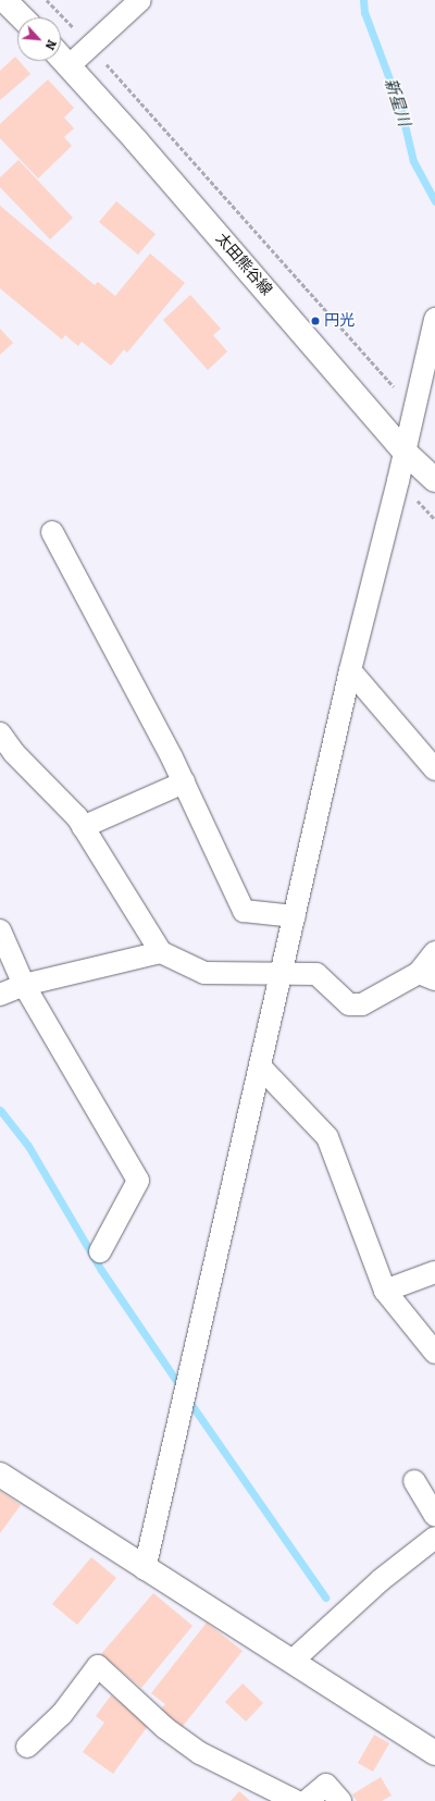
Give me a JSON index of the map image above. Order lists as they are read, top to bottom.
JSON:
{
  "streets": {
    "main road": ["太田熊谷線"]
  },
  "water": ["新星川"],
  "places": ["円光"],
  "north": "bottom right"
}
